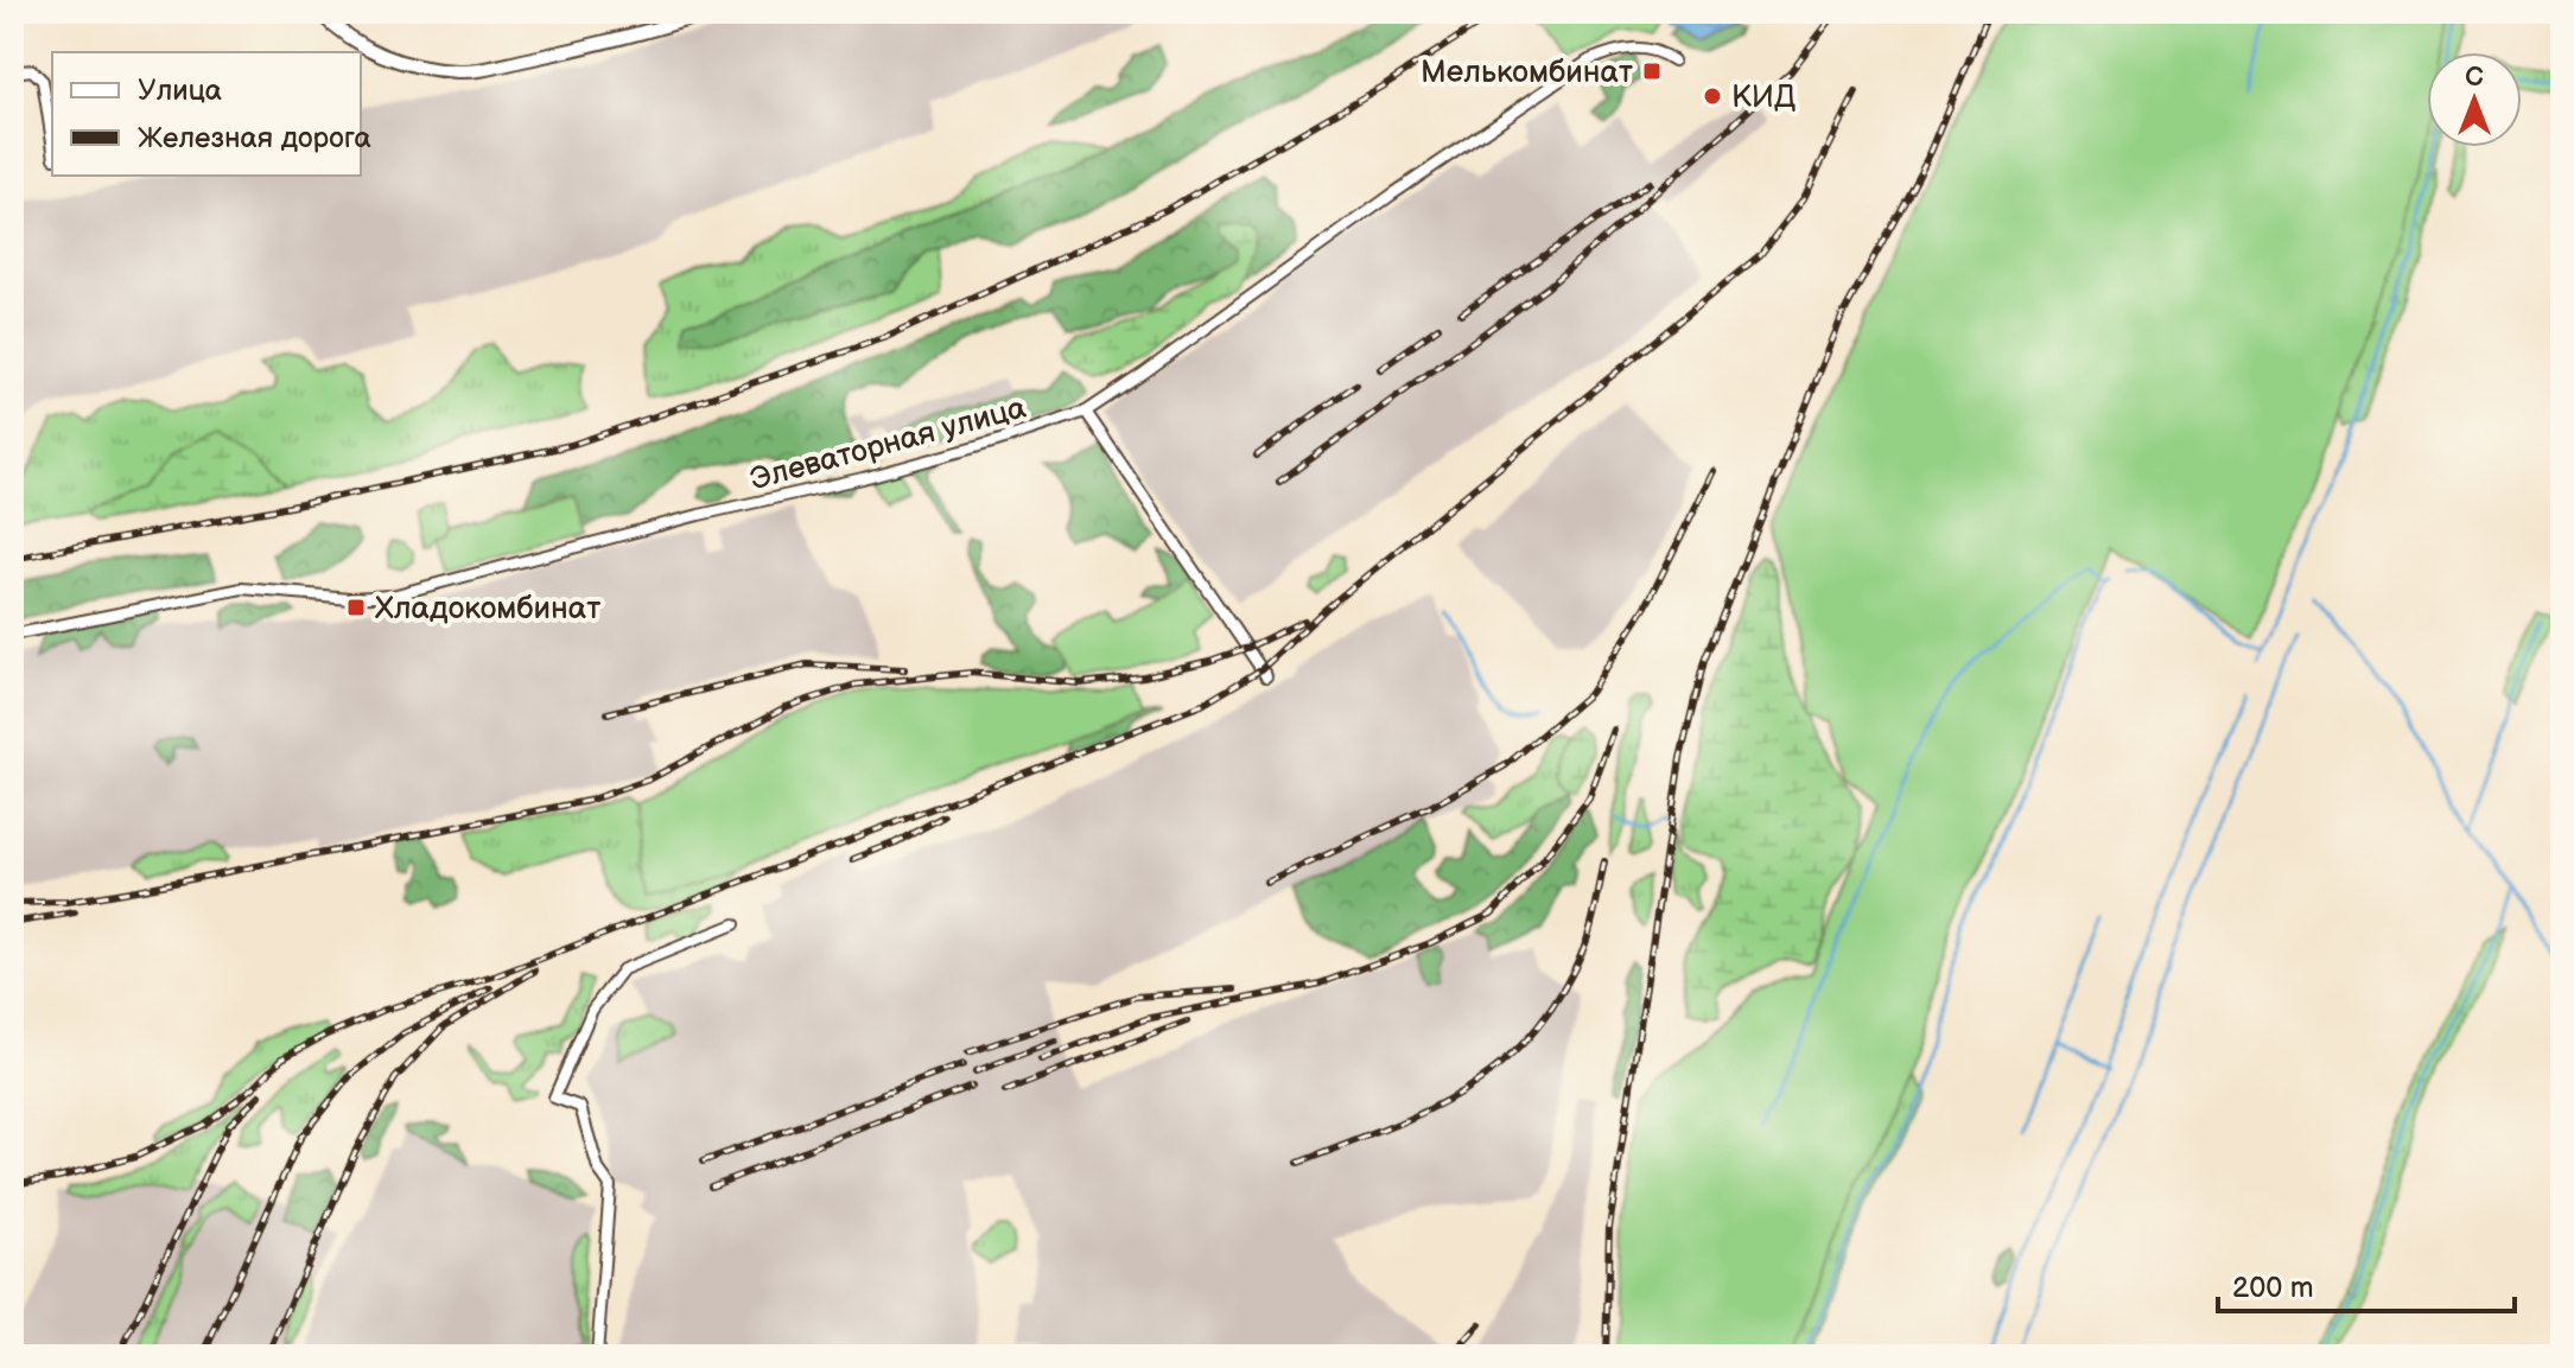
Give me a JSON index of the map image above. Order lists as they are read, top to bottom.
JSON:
{
  "streets": {
    "street": ["Элеваторная улица"]
  },
  "places": {
    "transit": ["Мелькомбинат", "Хладокомбинат"],
    "other": ["КИД"]
  },
  "legend": ["Улица", "Железная дорога"],
  "scale_bar": "200 m",
  "north": "top"
}
